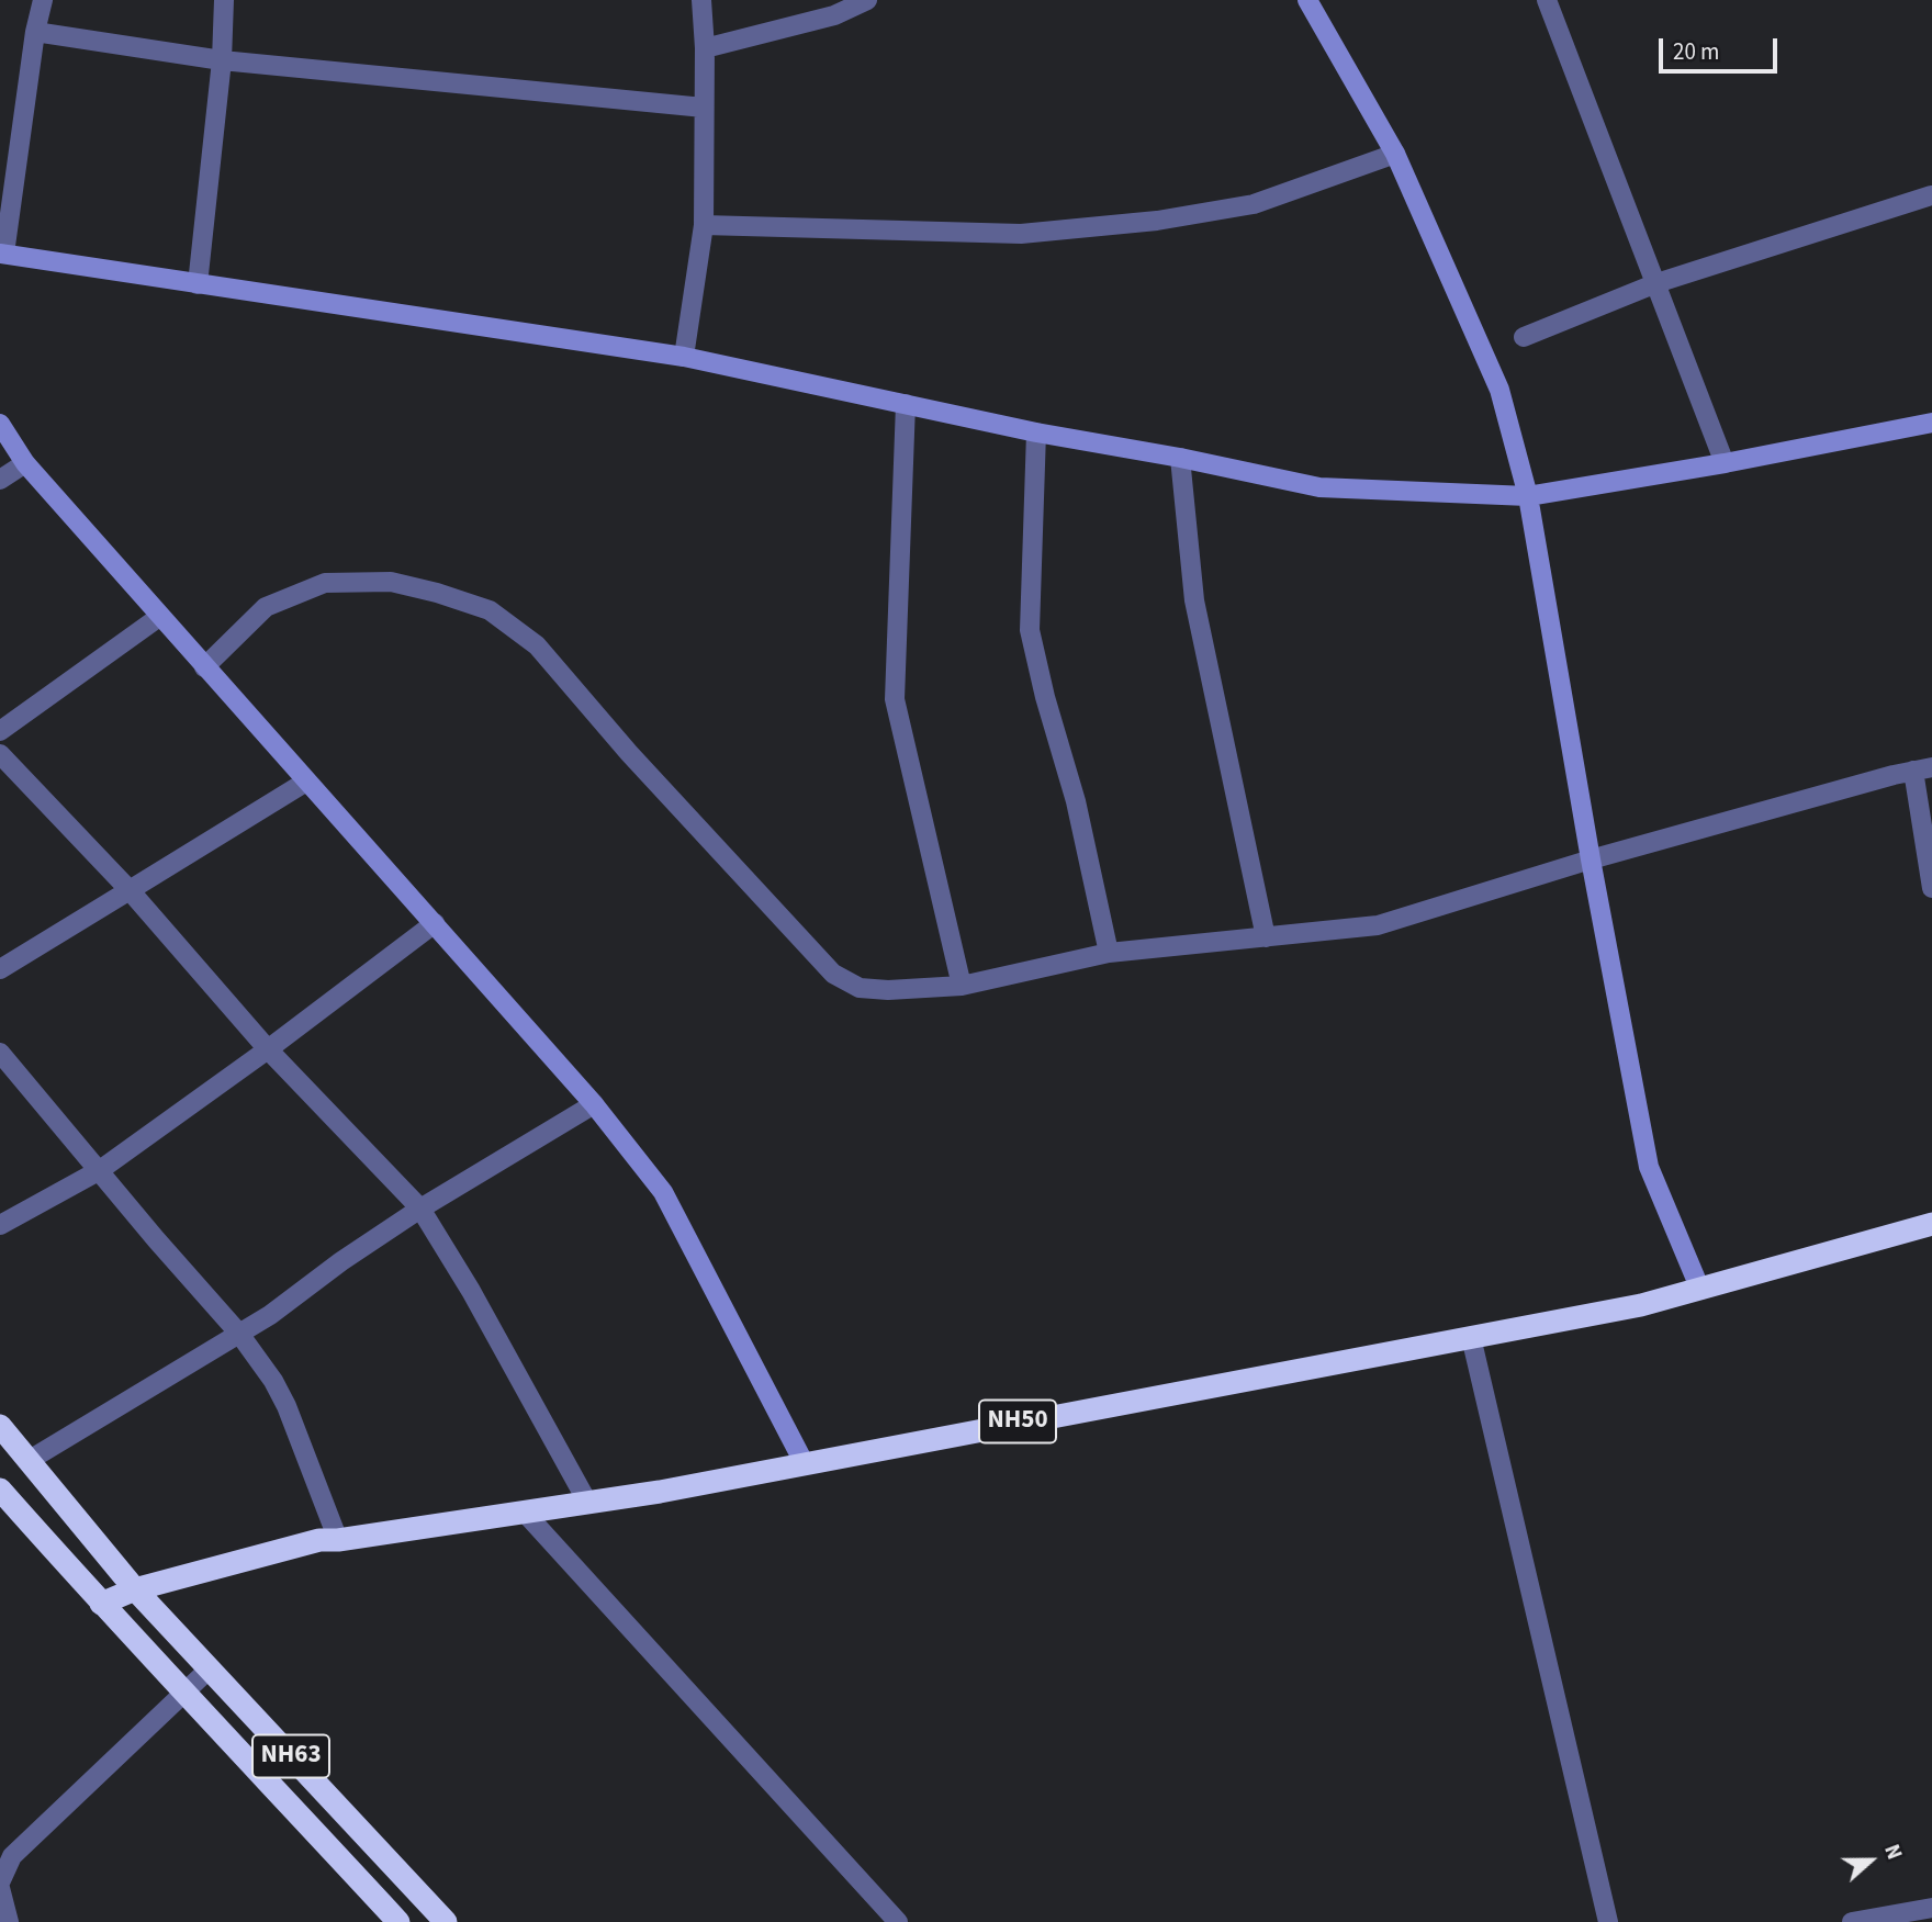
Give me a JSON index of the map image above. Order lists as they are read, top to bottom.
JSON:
{
  "streets": {
    "highway": ["NH50", "NH63"]
  },
  "crossings": [
    ["NH50", "NH63"]
  ],
  "scale_bar": "20 m",
  "north": "right"
}
